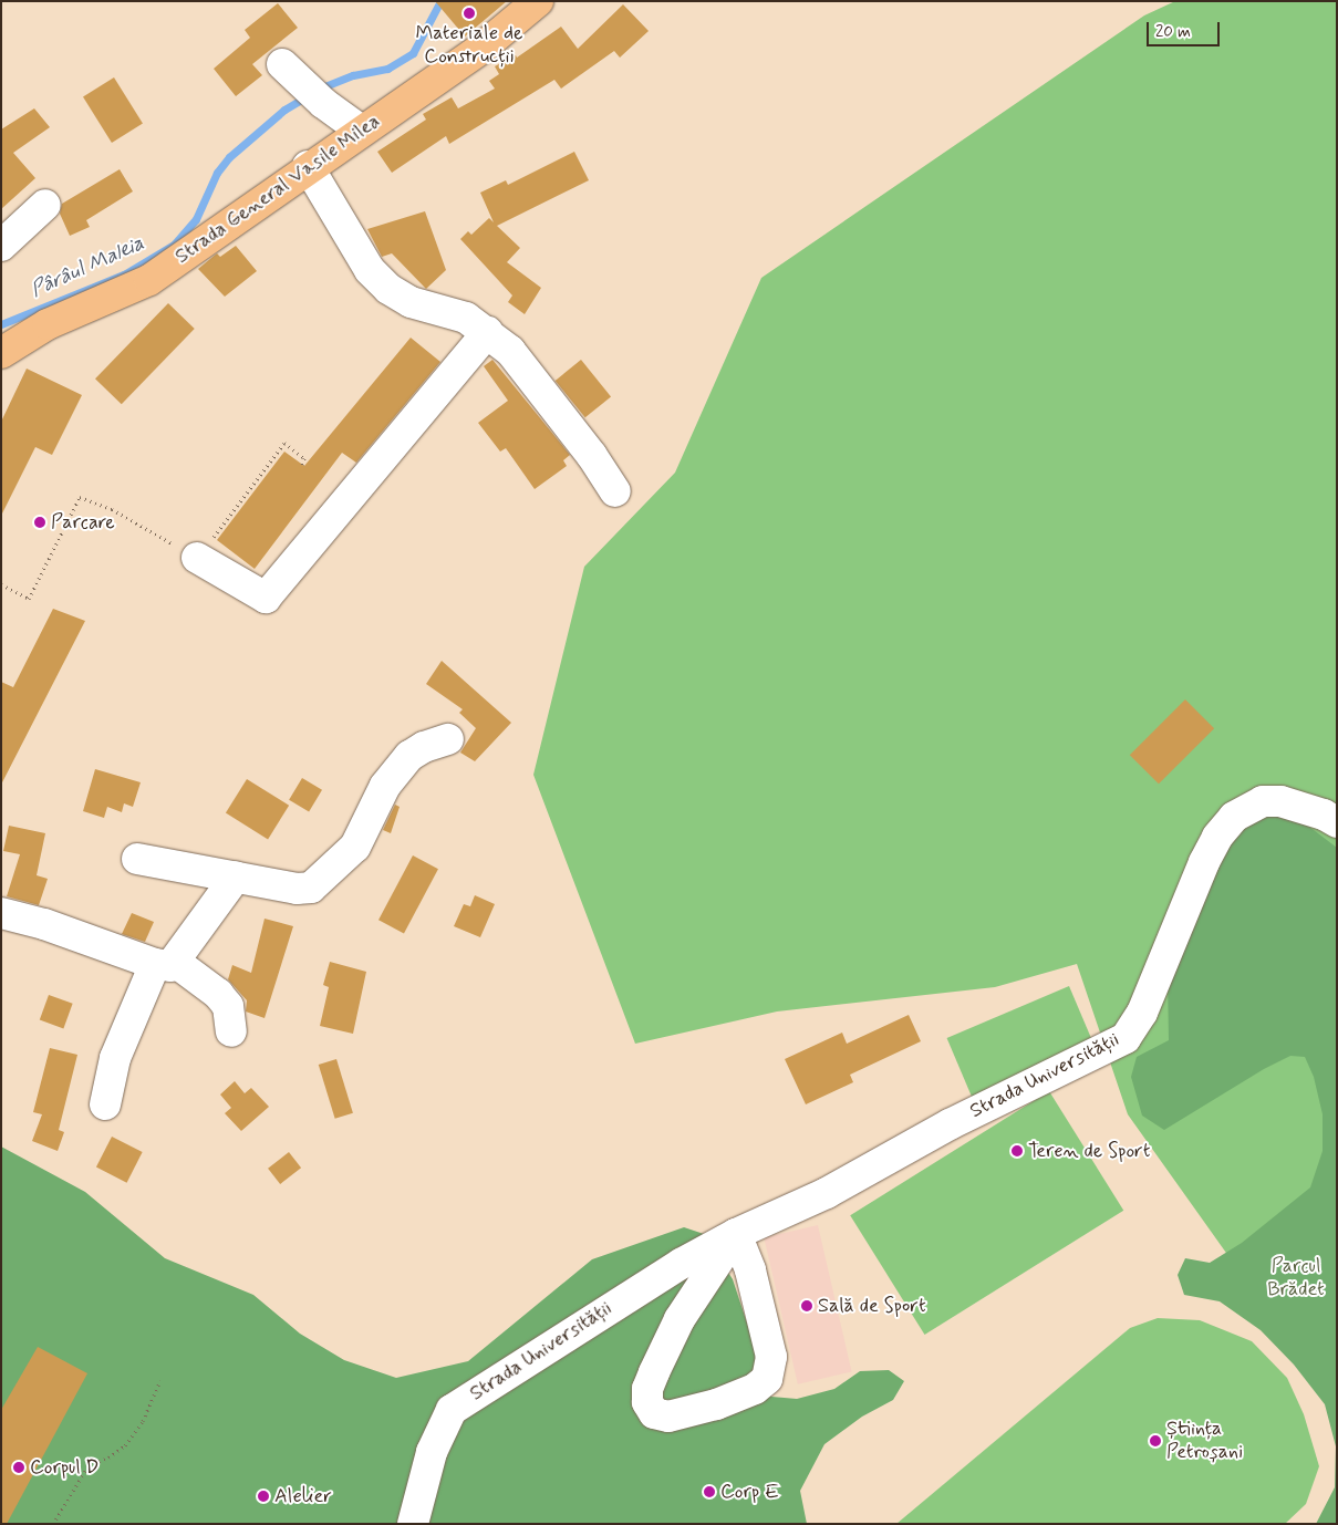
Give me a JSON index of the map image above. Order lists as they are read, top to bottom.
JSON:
{
  "streets": {
    "main road": ["Strada General Vasile Milea"],
    "street": ["Strada Universității"]
  },
  "water": ["Pârâul Maleia"],
  "parks": ["Parcul Brădet"],
  "places": [
    "Materiale de Construcții",
    "Parcare",
    "Teren de Sport",
    "Sală de Sport",
    "Știința Petroșani",
    "Corpul D",
    "Corp E",
    "Alelier"
  ],
  "scale_bar": "20 m"
}
